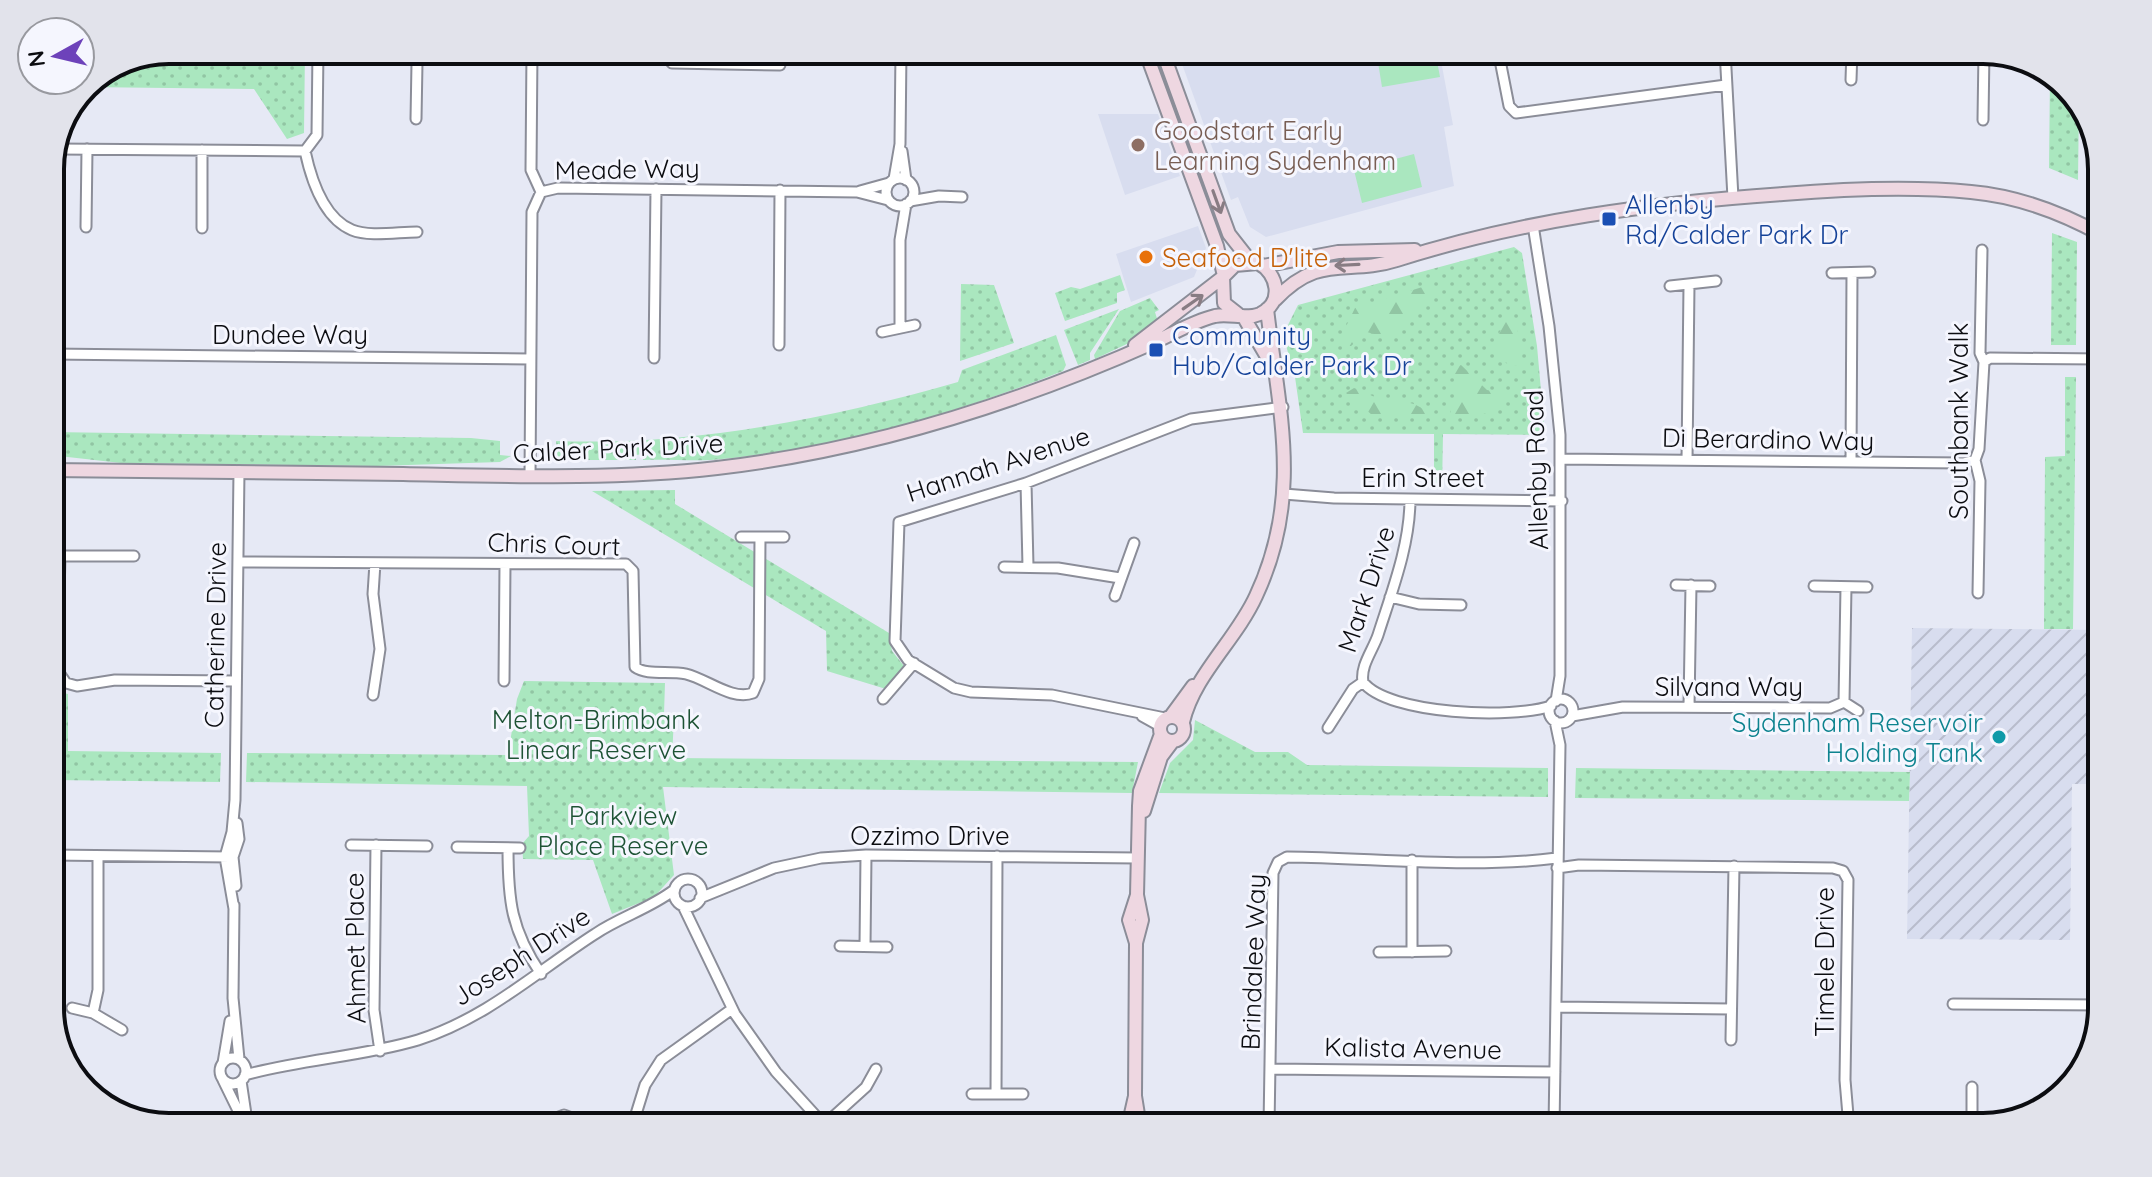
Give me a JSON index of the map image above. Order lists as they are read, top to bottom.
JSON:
{
  "streets": {
    "street": [
      "Meade Way",
      "Dundee Way",
      "Southbank Walk",
      "Di Berardino Way",
      "Calder Park Drive",
      "Hannah Avenue",
      "Allenby Road",
      "Erin Street",
      "Chris Court",
      "Mark Drive",
      "Catherine Drive",
      "Silvana Way",
      "Ozzimo Drive",
      "Ahmet Place",
      "Joseph Drive",
      "Brindalee Way",
      "Timele Drive",
      "Kalista Avenue"
    ]
  },
  "crossings": [
    ["Meade Way", "Dundee Way"],
    ["Meade Way", "Calder Park Drive"],
    ["Southbank Walk", "Di Berardino Way"],
    ["Di Berardino Way", "Allenby Road"],
    ["Calder Park Drive", "Catherine Drive"],
    ["Allenby Road", "Erin Street"],
    ["Allenby Road", "Silvana Way"],
    ["Allenby Road", "Brindalee Way"],
    ["Allenby Road", "Timele Drive"],
    ["Allenby Road", "Kalista Avenue"],
    ["Erin Street", "Mark Drive"],
    ["Chris Court", "Catherine Drive"],
    ["Mark Drive", "Silvana Way"],
    ["Catherine Drive", "Joseph Drive"],
    ["Ozzimo Drive", "Joseph Drive"],
    ["Ahmet Place", "Joseph Drive"],
    ["Brindalee Way", "Timele Drive"],
    ["Brindalee Way", "Kalista Avenue"]
  ],
  "parks": ["Melton-Brimbank Linear Reserve", "Parkview Place Reserve"],
  "places": {
    "other": ["Goodstart Early Learning Sydenham", "Seafood D'lite", "Sydenham Reservoir Holding Tank"],
    "transit": ["Allenby Rd/Calder Park Dr", "Community Hub/Calder Park Dr"]
  },
  "north": "left"
}
